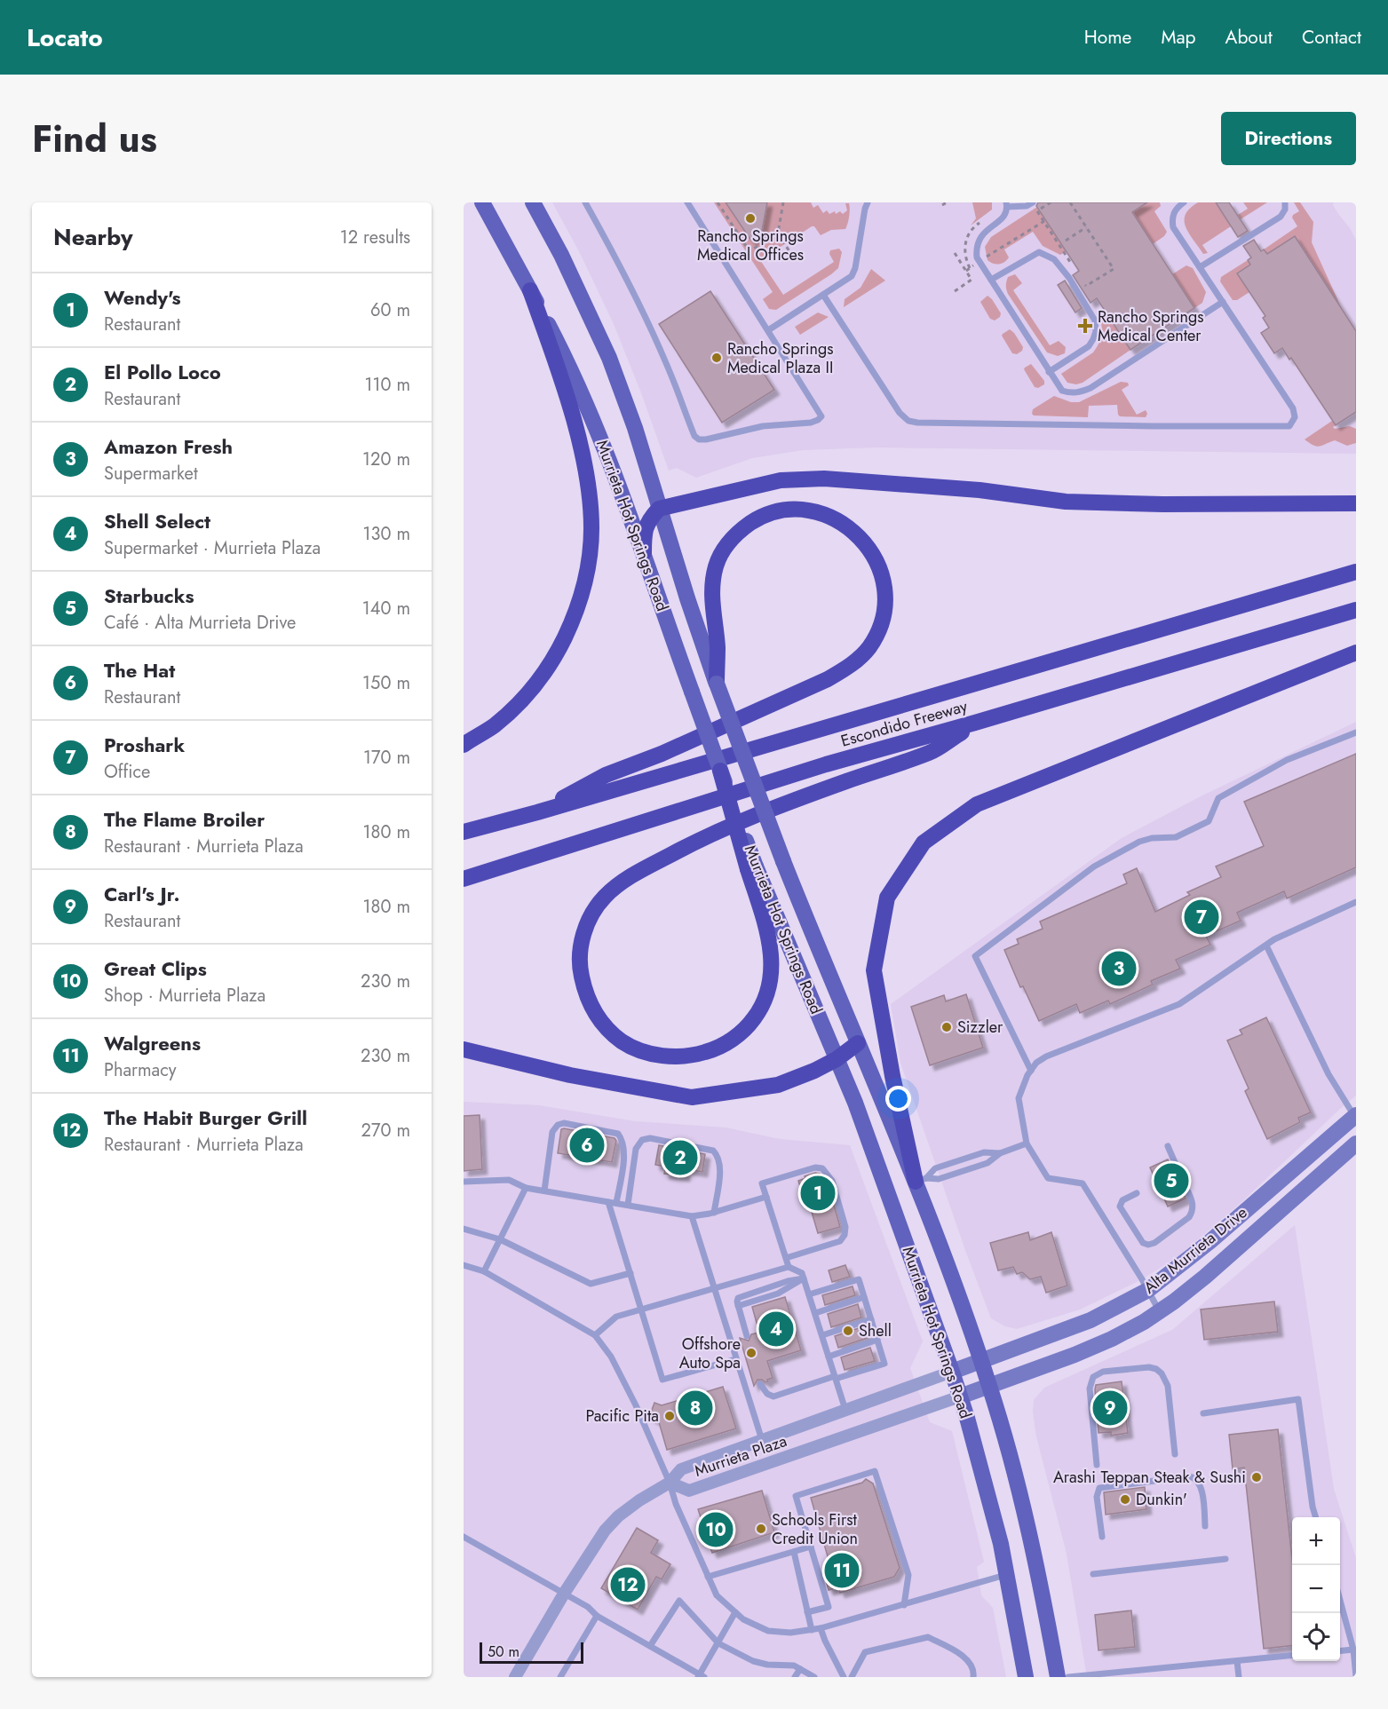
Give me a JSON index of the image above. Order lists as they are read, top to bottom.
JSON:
{
  "streets": {
    "highway": ["Escondido Freeway"],
    "main road": ["Murrieta Hot Springs Road"],
    "street": ["Alta Murrieta Drive", "Murrieta Plaza"]
  },
  "crossings": [
    ["Murrieta Hot Springs Road", "Alta Murrieta Drive"],
    ["Murrieta Hot Springs Road", "Murrieta Plaza"],
    ["Alta Murrieta Drive", "Murrieta Plaza"]
  ],
  "places": {
    "other": [
      "Rancho Springs Medical Offices",
      "Rancho Springs Medical Plaza II",
      "Sizzler",
      "Shell",
      "Offshore Auto Spa",
      "Pacific Pita",
      "Arashi Teppan Steak & Sushi",
      "Dunkin'",
      "Schools First Credit Union"
    ],
    "health": ["Rancho Springs Medical Center"]
  },
  "scale_bar": "50 m",
  "page": {
    "header": "Locato",
    "nav": [
      "Home",
      "Map",
      "About",
      "Contact"
    ],
    "title": "Find us",
    "buttons": "Directions",
    "heading": ["Nearby", "12 results"],
    "list": [
      {
        "mark": "1",
        "name": "Wendy's",
        "note": "Restaurant",
        "value": "60 m"
      },
      {
        "mark": "2",
        "name": "El Pollo Loco",
        "note": "Restaurant",
        "value": "110 m"
      },
      {
        "mark": "3",
        "name": "Amazon Fresh",
        "note": "Supermarket",
        "value": "120 m"
      },
      {
        "mark": "4",
        "name": "Shell Select",
        "note": "Supermarket · Murrieta Plaza",
        "value": "130 m"
      },
      {
        "mark": "5",
        "name": "Starbucks",
        "note": "Café · Alta Murrieta Drive",
        "value": "140 m"
      },
      {
        "mark": "6",
        "name": "The Hat",
        "note": "Restaurant",
        "value": "150 m"
      },
      {
        "mark": "7",
        "name": "Proshark",
        "note": "Office",
        "value": "170 m"
      },
      {
        "mark": "8",
        "name": "The Flame Broiler",
        "note": "Restaurant · Murrieta Plaza",
        "value": "180 m"
      },
      {
        "mark": "9",
        "name": "Carl's Jr.",
        "note": "Restaurant",
        "value": "180 m"
      },
      {
        "mark": "10",
        "name": "Great Clips",
        "note": "Shop · Murrieta Plaza",
        "value": "230 m"
      },
      {
        "mark": "11",
        "name": "Walgreens",
        "note": "Pharmacy",
        "value": "230 m"
      },
      {
        "mark": "12",
        "name": "The Habit Burger Grill",
        "note": "Restaurant · Murrieta Plaza",
        "value": "270 m"
      }
    ],
    "pins": [
      "7",
      "3",
      "6",
      "2",
      "5",
      "1",
      "4",
      "8",
      "9",
      "10",
      "11",
      "12"
    ],
    "map_buttons": ["+", "−"],
    "scale": "50 m"
  }
}
